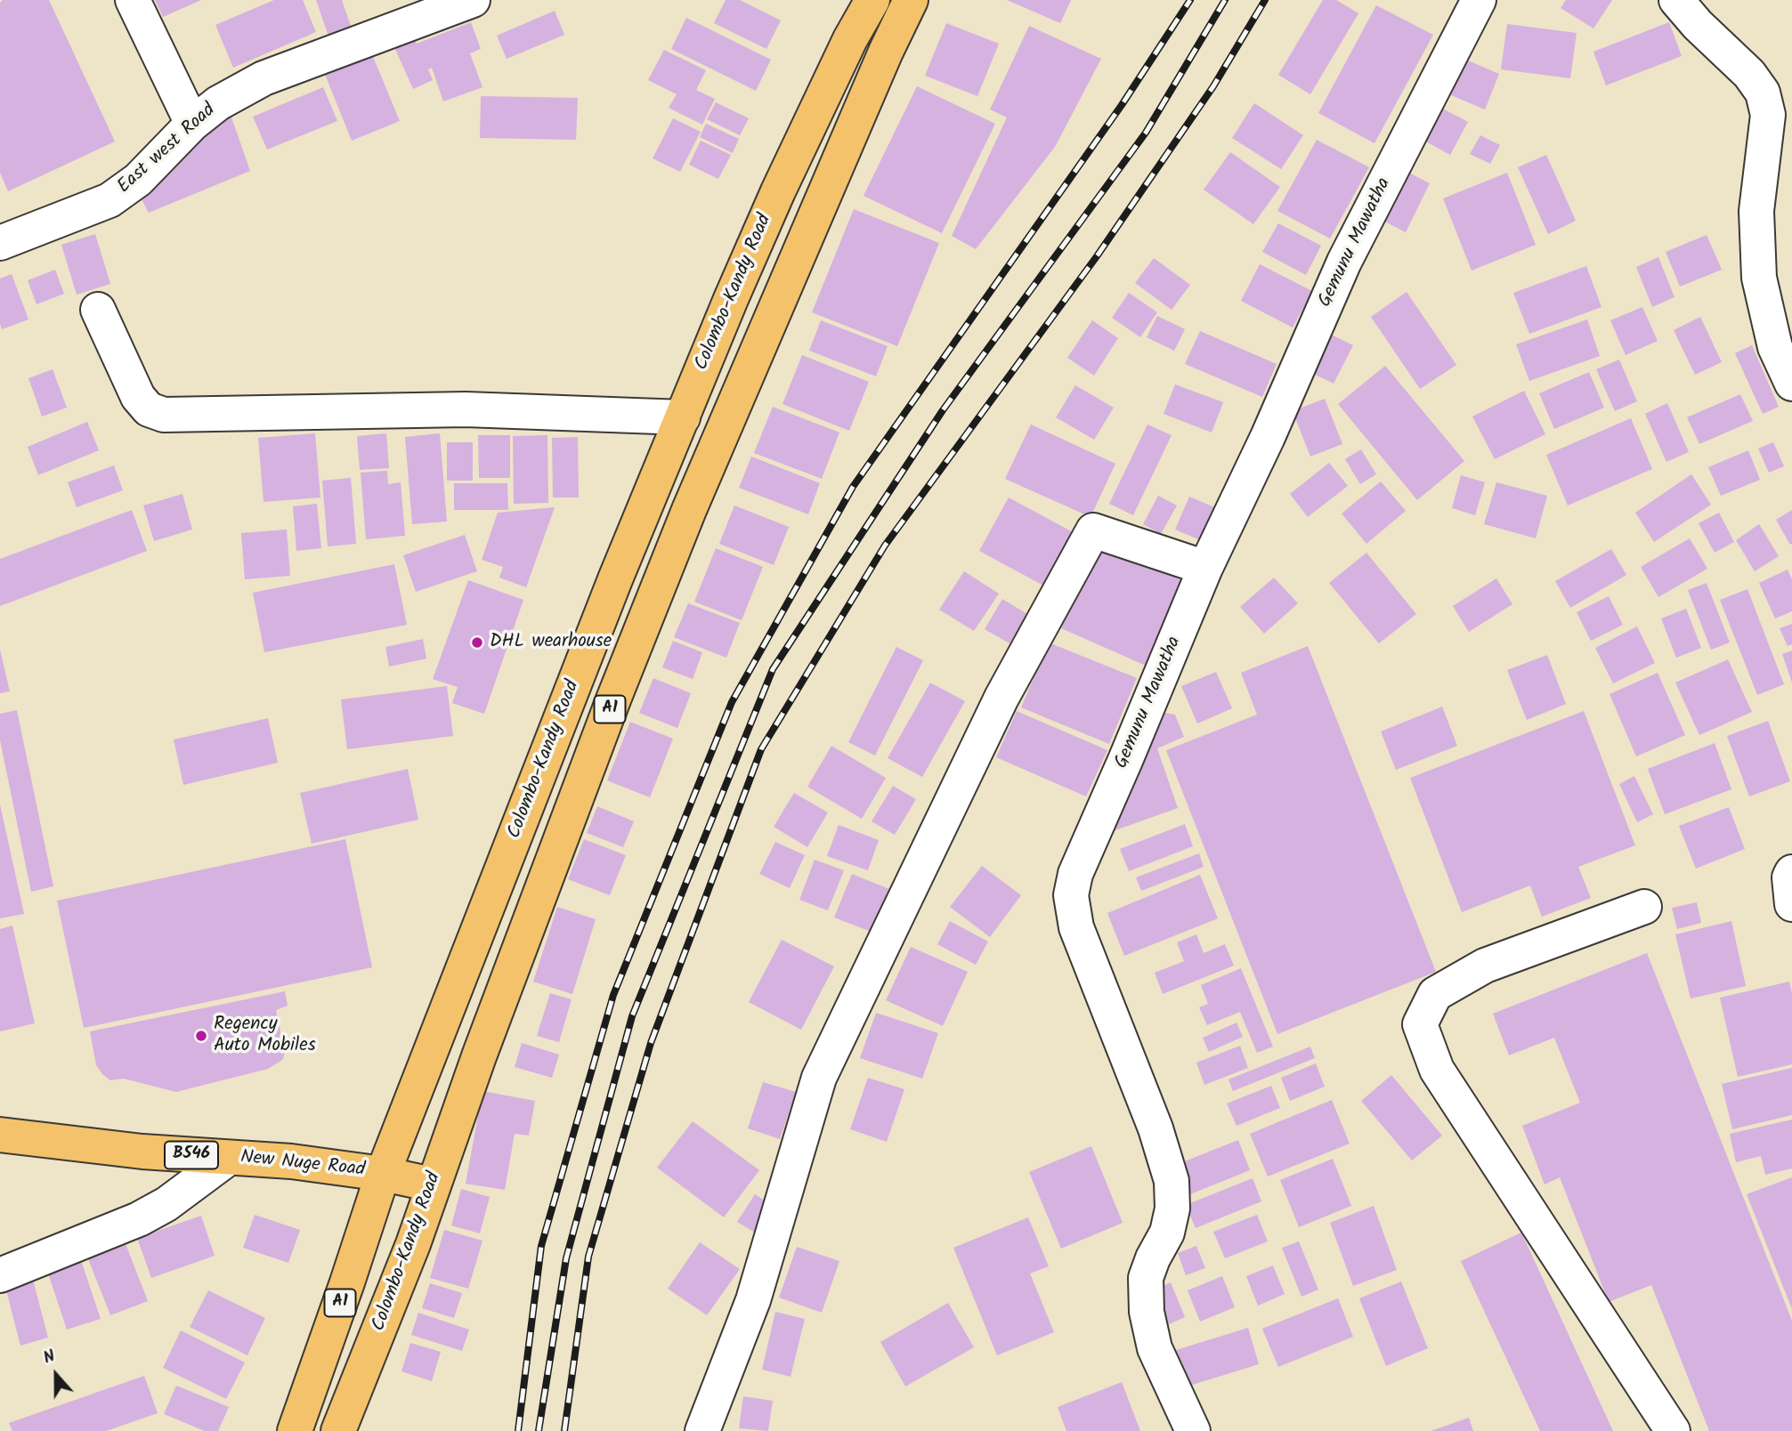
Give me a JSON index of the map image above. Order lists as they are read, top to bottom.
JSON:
{
  "streets": {
    "main road": [
      "Colombo-Kandy Road",
      "A1",
      "B546",
      "New Nuge Road"
    ],
    "street": ["East west Road", "Gemunu Mawatha"]
  },
  "crossings": [
    ["Colombo-Kandy Road", "New Nuge Road"]
  ],
  "places": ["DHL wearhouse", "Regency Auto Mobiles"],
  "north": "top"
}
